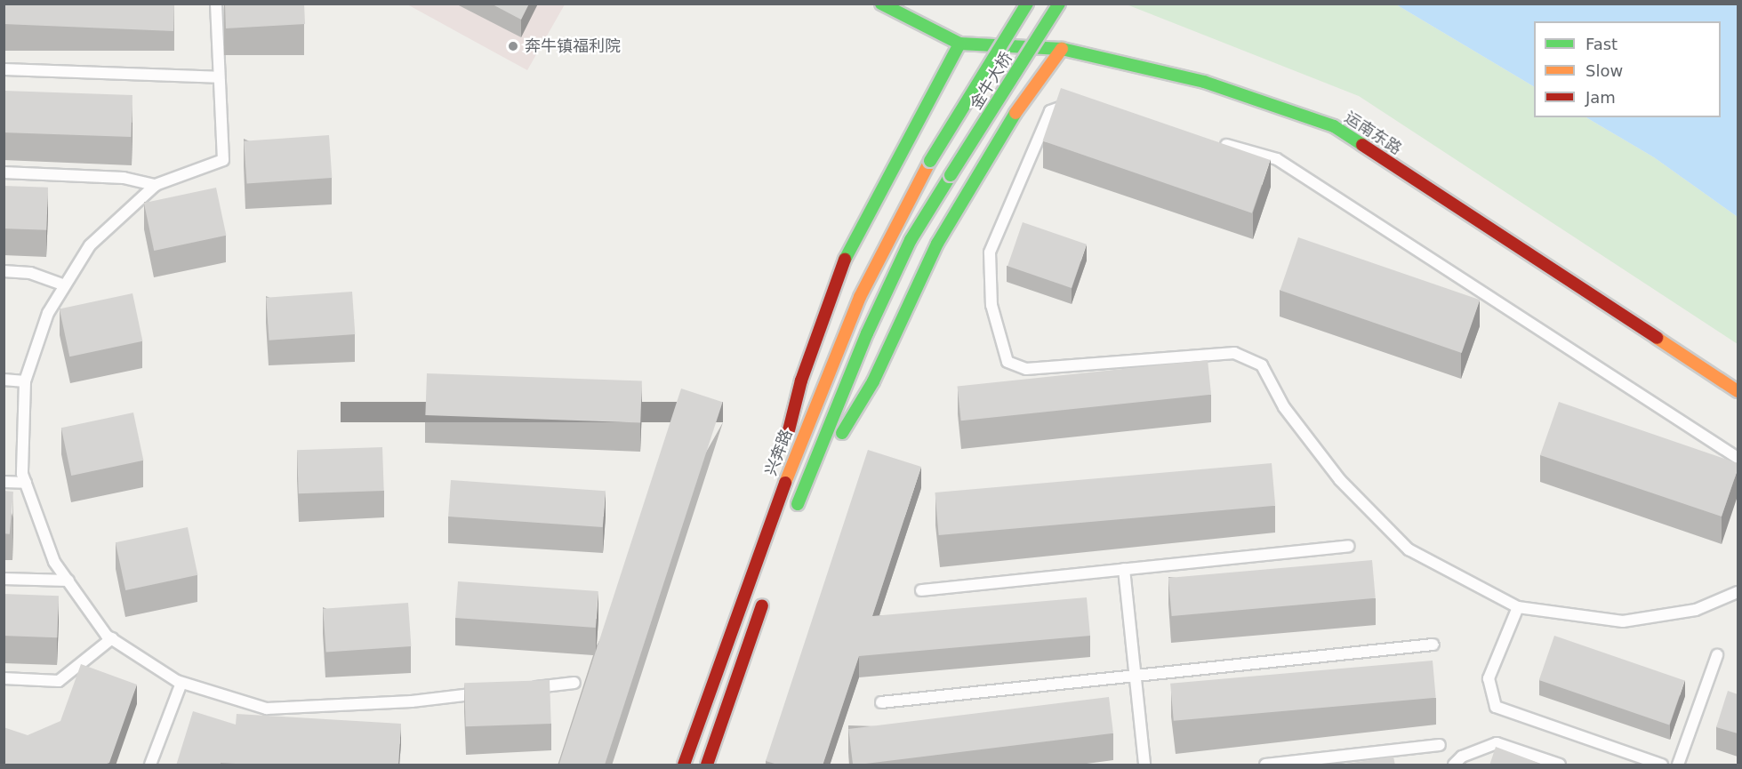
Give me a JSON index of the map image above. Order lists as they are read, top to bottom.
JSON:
{
  "streets": {
    "main road": ["金牛大桥", "运南东路", "兴奔路"]
  },
  "crossings": [
    ["金牛大桥", "运南东路"],
    ["金牛大桥", "兴奔路"]
  ],
  "places": ["奔牛镇福利院"],
  "legend": ["Fast", "Slow", "Jam"]
}
